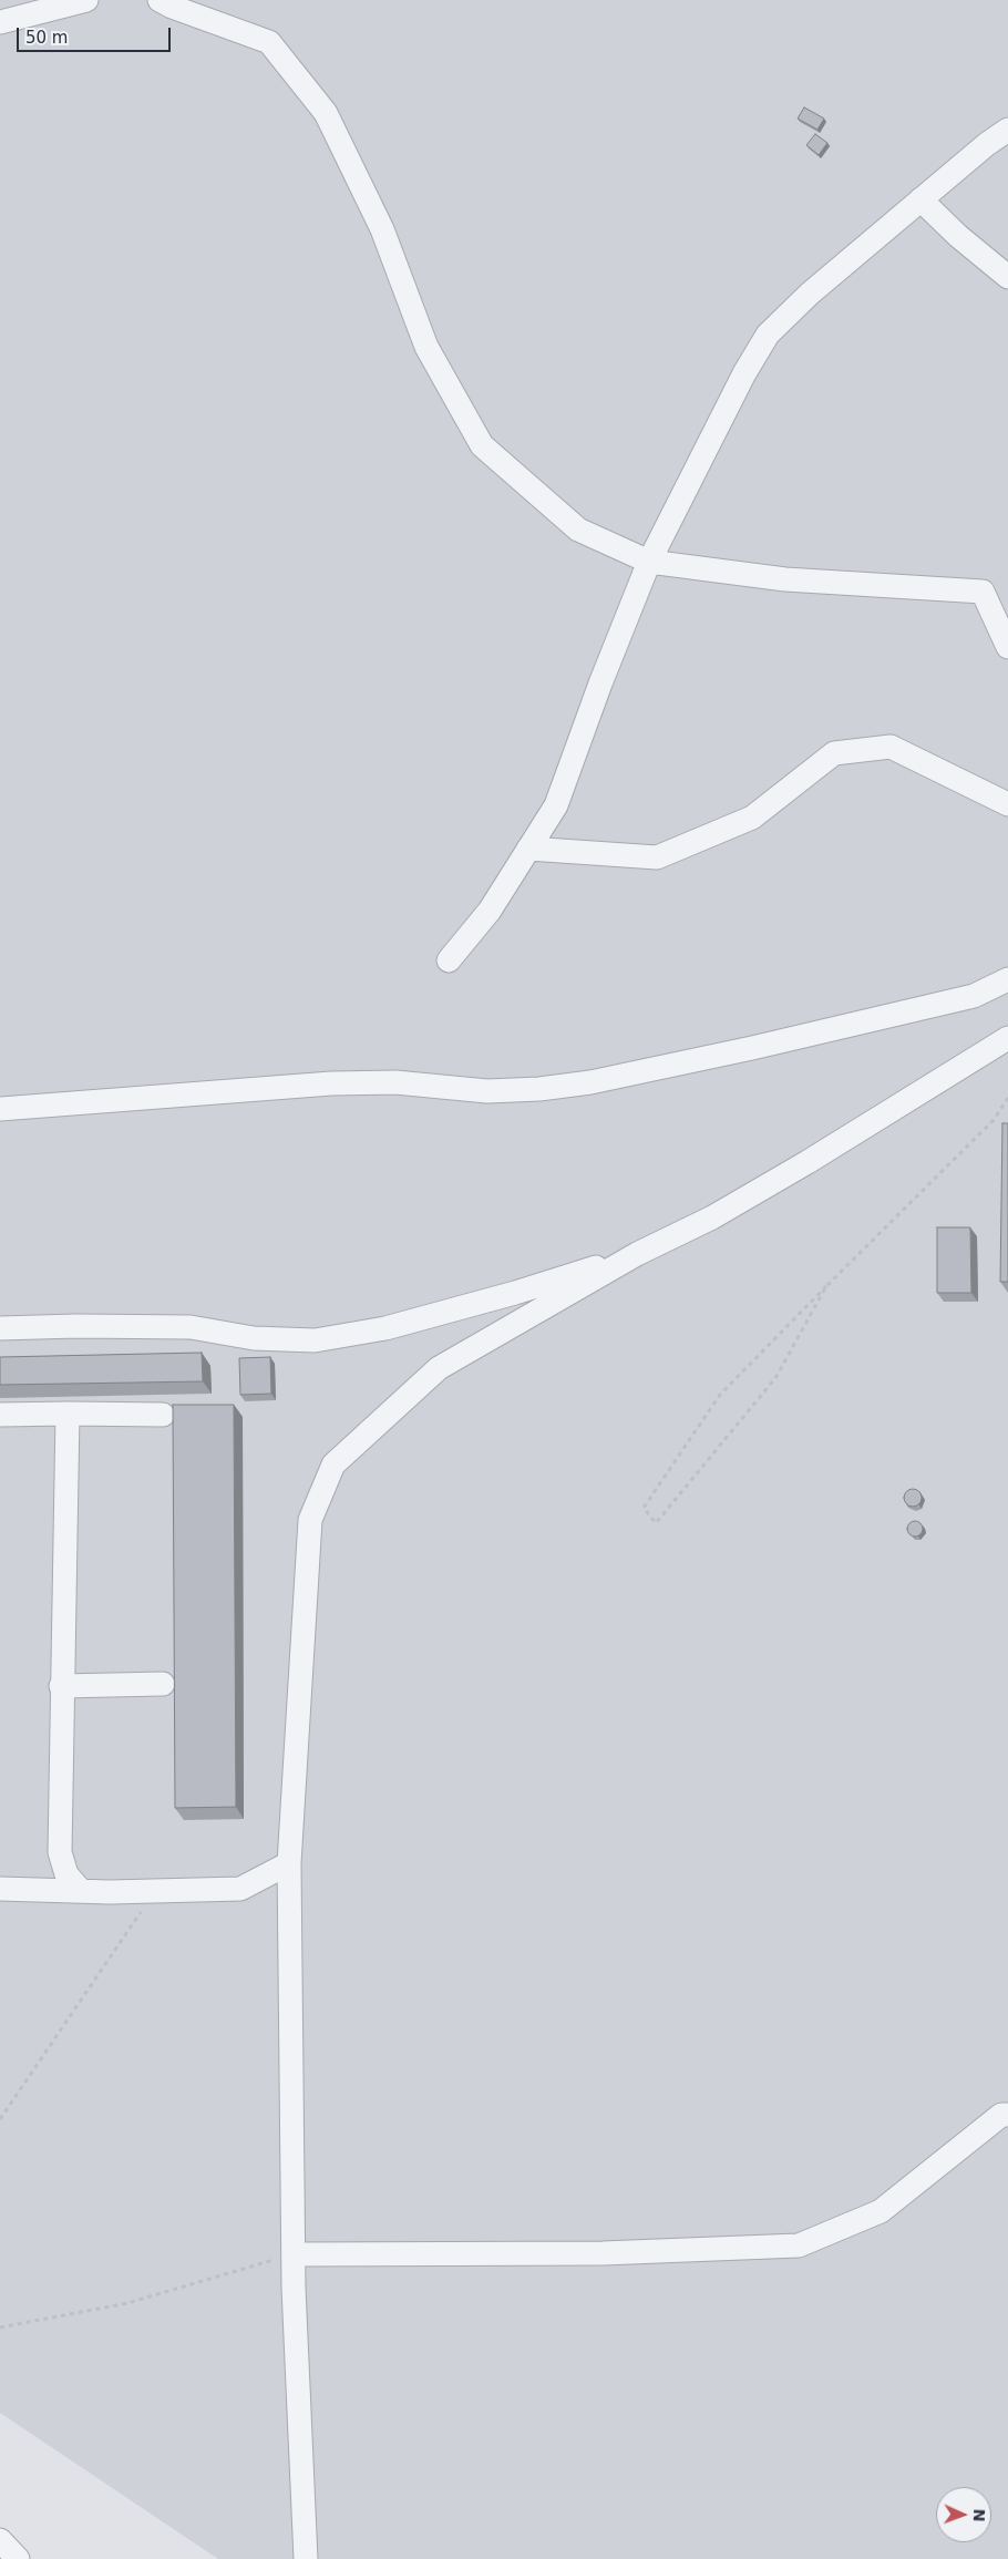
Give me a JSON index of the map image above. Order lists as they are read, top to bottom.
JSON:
{
  "scale_bar": "50 m",
  "north": "right"
}
